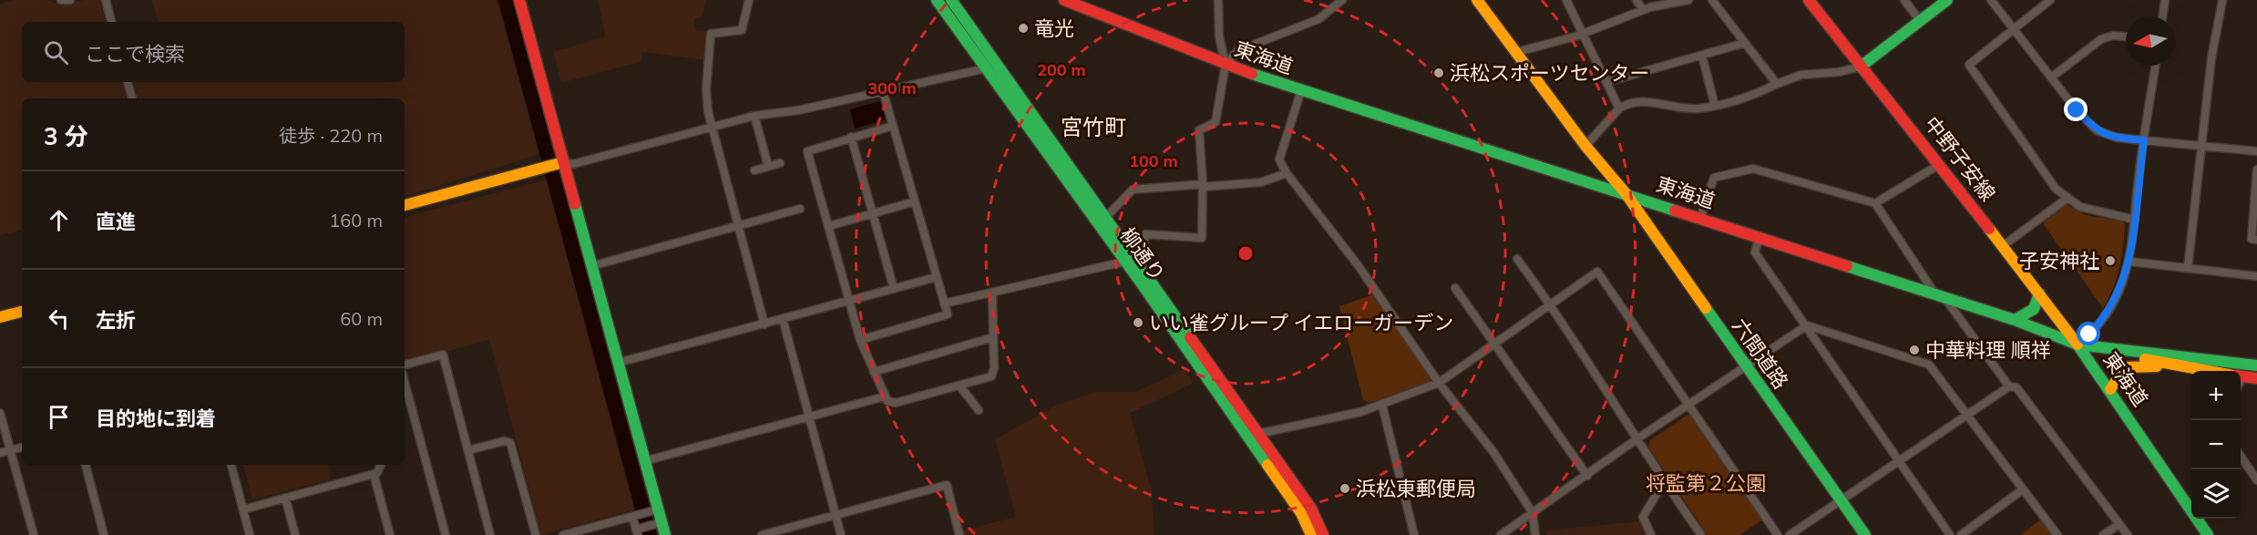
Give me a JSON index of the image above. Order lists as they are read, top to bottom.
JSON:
{
  "streets": {
    "main road": [
      "東海道",
      "中野子安線",
      "柳通り",
      "六間道路"
    ]
  },
  "crossings": [
    ["東海道", "中野子安線"],
    ["東海道", "六間道路"]
  ],
  "districts": ["宮竹町"],
  "parks": ["将監第２公園"],
  "places": [
    "竜光",
    "浜松スポーツセンター",
    "子安神社",
    "いい雀グループ イエローガーデン",
    "中華料理 順祥",
    "浜松東郵便局"
  ],
  "north": "left",
  "page": {
    "search": "ここで検索",
    "heading": ["3 分", "徒歩 · 220 m"],
    "list": [
      ["直進", "160 m"],
      ["左折", "60 m"],
      "目的地に到着"
    ],
    "map_buttons": ["+", "−"]
  },
  "rings": ["200 m", "300 m", "100 m"]
}
